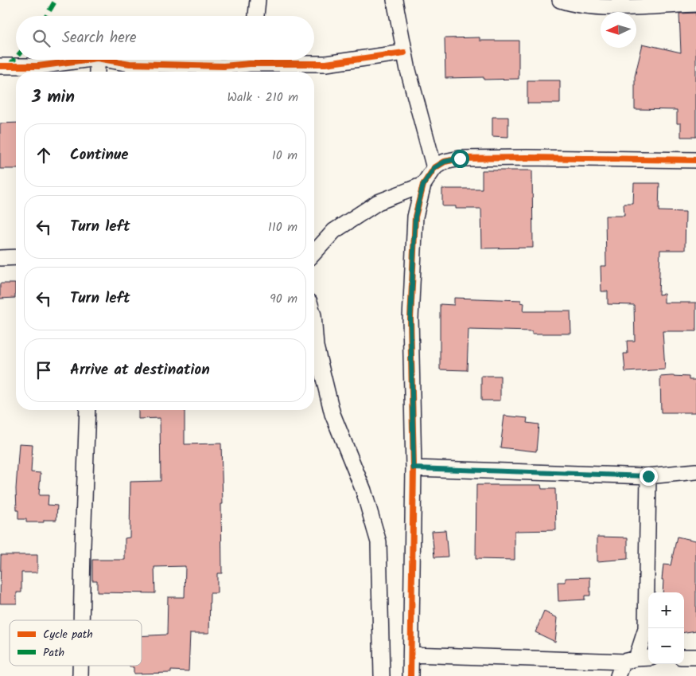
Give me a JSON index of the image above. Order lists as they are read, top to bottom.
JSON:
{
  "legend": ["Cycle path", "Path"],
  "north": "left",
  "page": {
    "search": "Search here",
    "heading": ["3 min", "Walk · 210 m"],
    "list": [
      ["Continue", "10 m"],
      ["Turn left", "110 m"],
      ["Turn left", "90 m"],
      "Arrive at destination"
    ],
    "map_buttons": ["+", "−"]
  }
}
